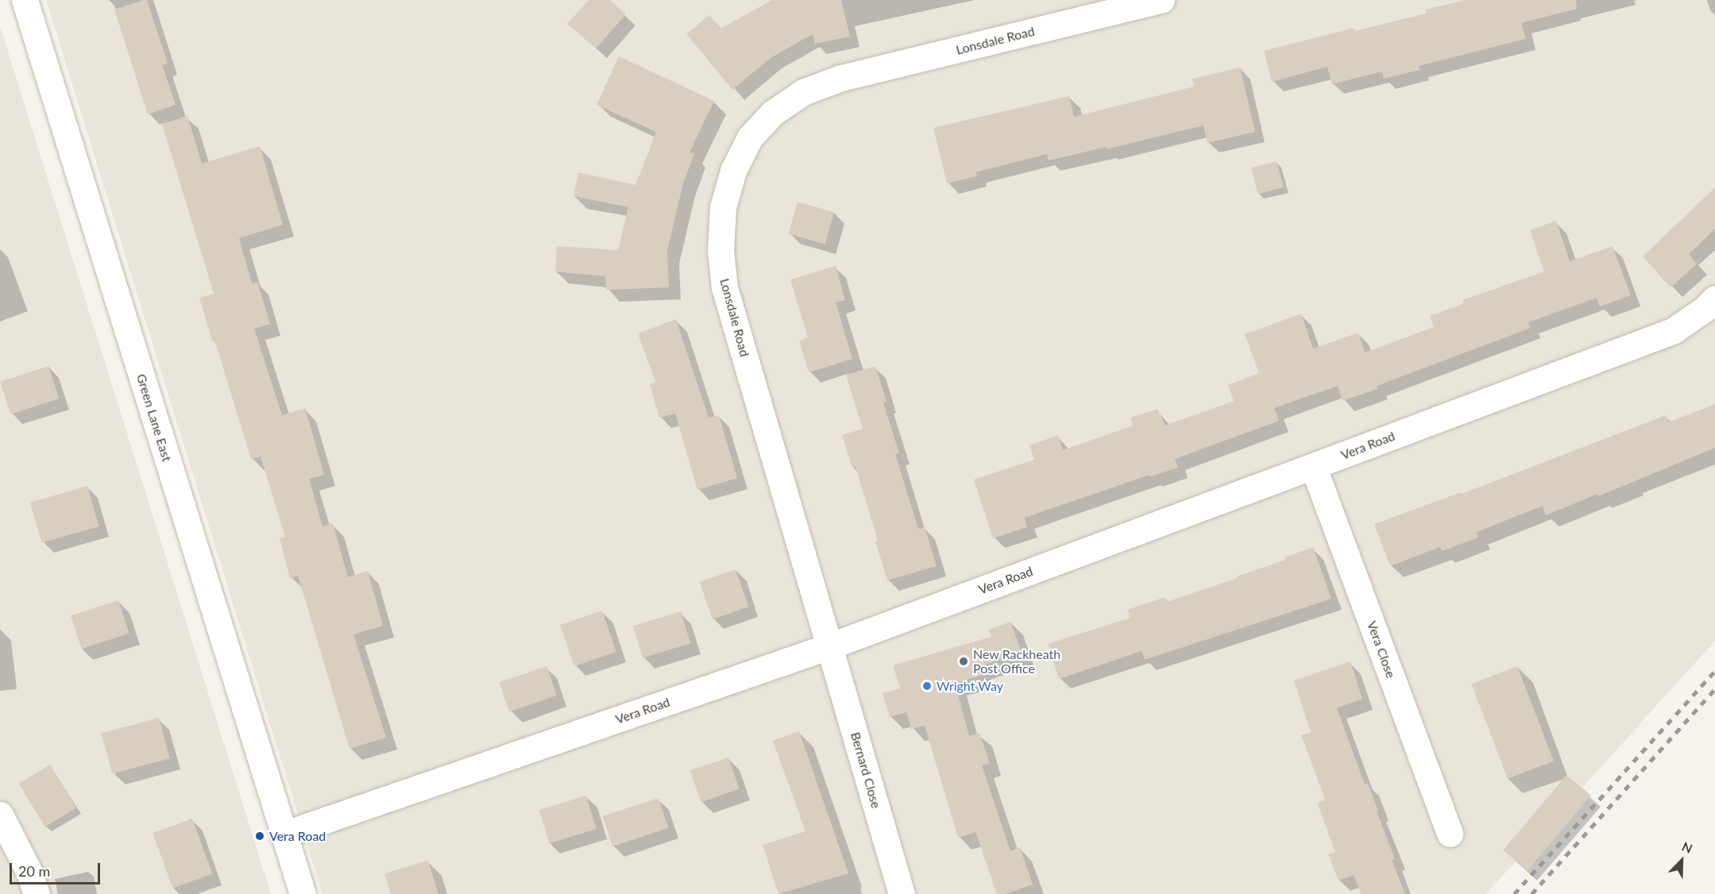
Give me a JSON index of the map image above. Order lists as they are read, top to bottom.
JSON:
{
  "streets": {
    "street": [
      "Lonsdale Road",
      "Green Lane East",
      "Vera Road",
      "Vera Close",
      "Bernard Close"
    ]
  },
  "crossings": [
    ["Lonsdale Road", "Vera Road"],
    ["Lonsdale Road", "Bernard Close"],
    ["Green Lane East", "Vera Road"],
    ["Vera Road", "Vera Close"],
    ["Vera Road", "Bernard Close"]
  ],
  "places": ["New Rackheath Post Office", "Wright Way", "Vera Road"],
  "scale_bar": "20 m",
  "north": "top right"
}
